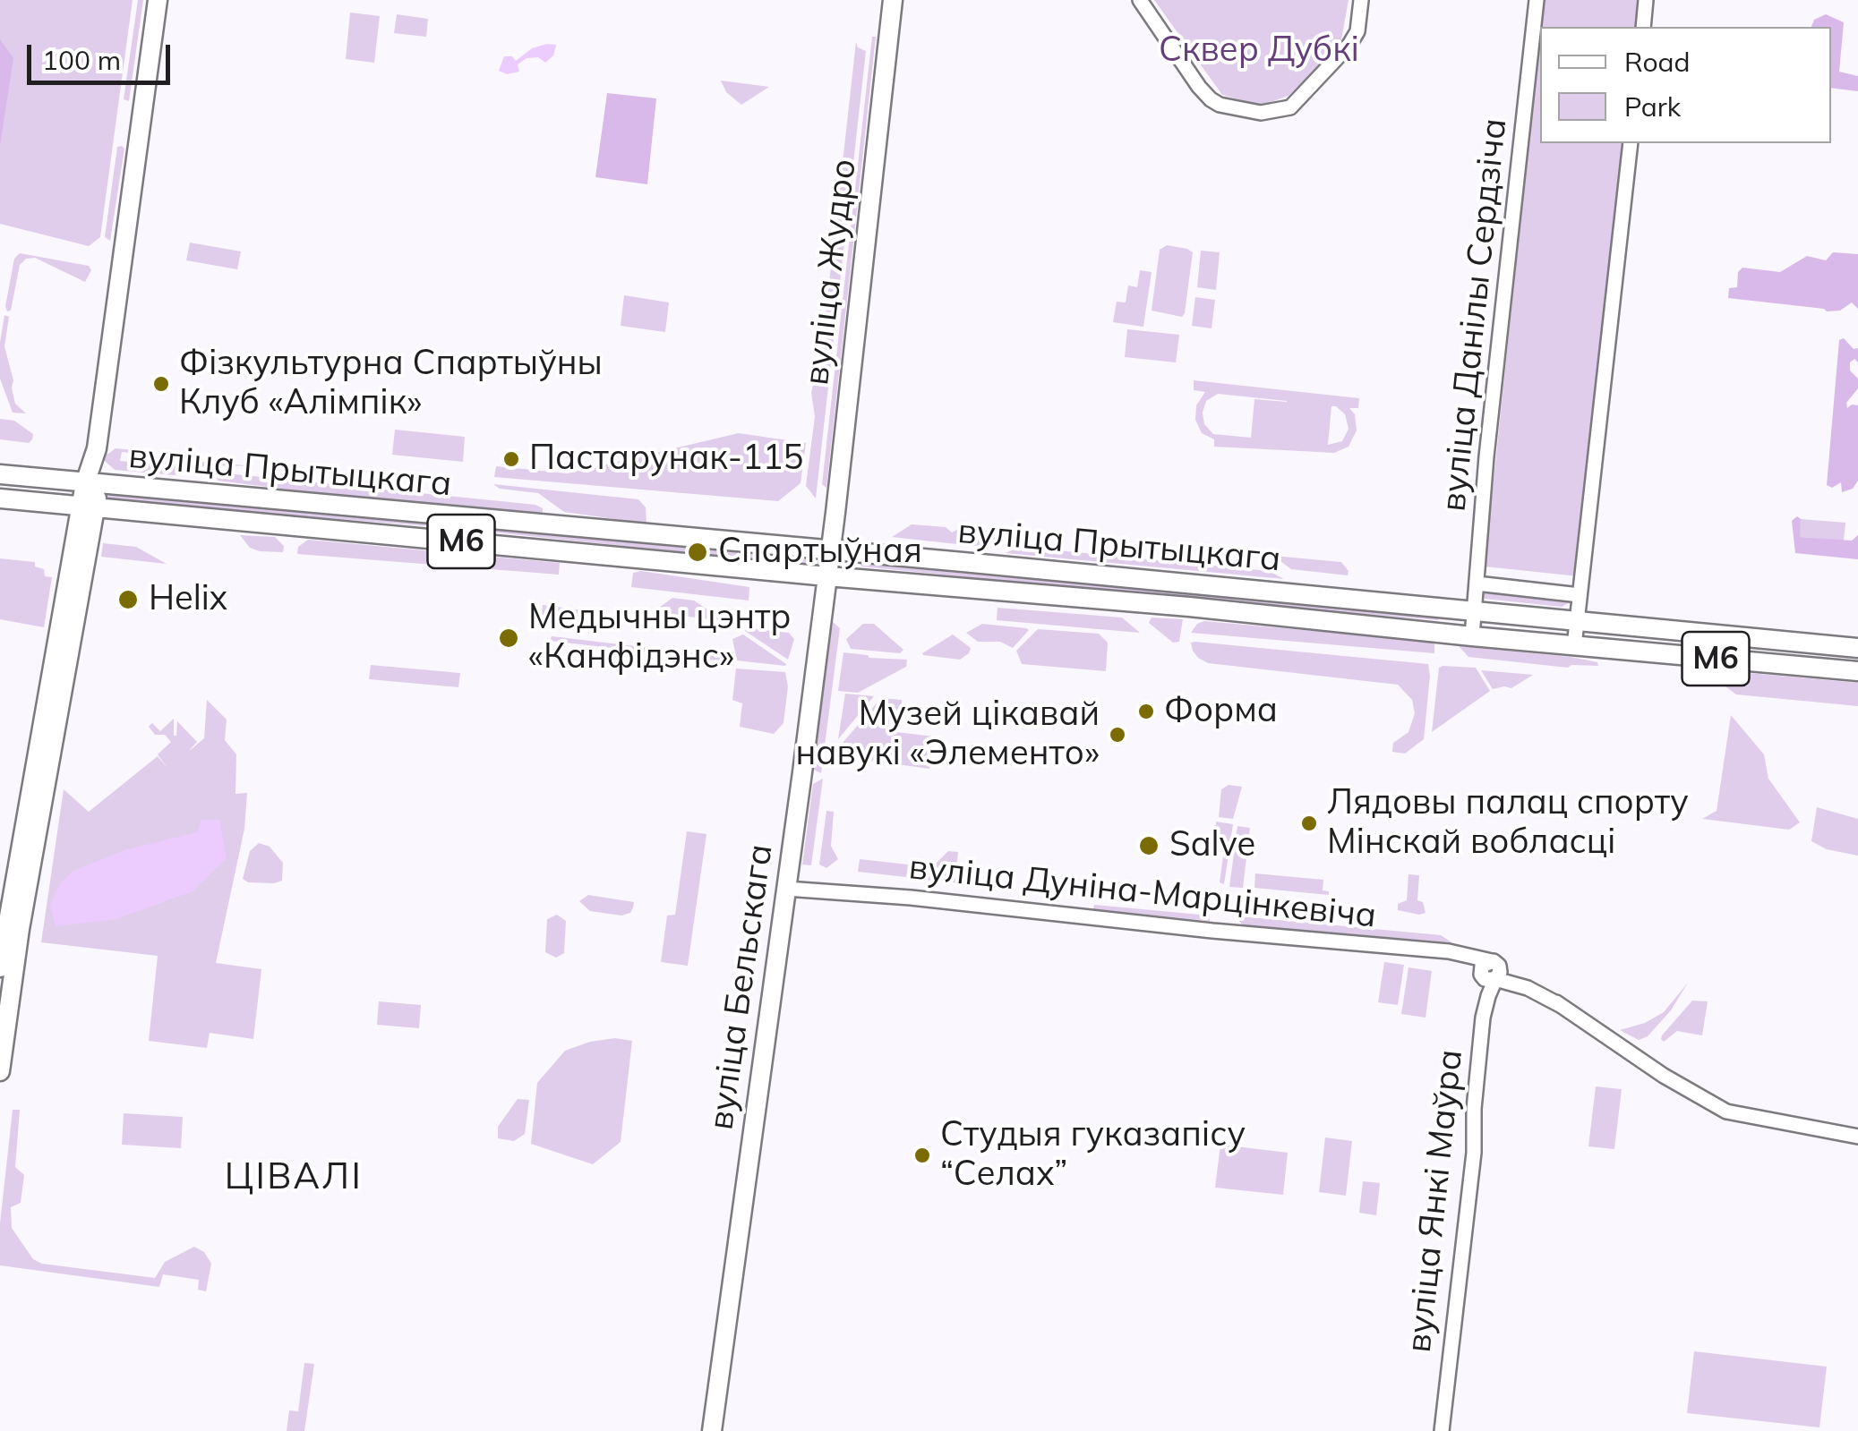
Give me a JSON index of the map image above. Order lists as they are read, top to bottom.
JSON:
{
  "streets": {
    "main road": [
      "вуліца Жудро",
      "вуліца Прытыцкага",
      "М6",
      "вуліца Бельскага"
    ],
    "street": ["вуліца Данілы Сердзіча", "вуліца Дуніна-Марцінкевіча", "вуліца Янкі Маўра"]
  },
  "crossings": [
    ["вуліца Жудро", "вуліца Прытыцкага"],
    ["вуліца Жудро", "вуліца Бельскага"],
    ["вуліца Данілы Сердзіча", "вуліца Прытыцкага"],
    ["вуліца Прытыцкага", "вуліца Бельскага"],
    ["вуліца Дуніна-Марцінкевіча", "вуліца Бельскага"],
    ["вуліца Дуніна-Марцінкевіча", "вуліца Янкі Маўра"]
  ],
  "districts": ["ЦІВАЛІ"],
  "parks": ["Сквер Дубкі"],
  "places": [
    "Фізкультурна Спартыўны Клуб «Алімпік»",
    "Пастарунак-115",
    "Спартыўная",
    "Helix",
    "Медычны цэнтр «Канфідэнс»",
    "Форма",
    "Музей цікавай навукі «Элементо»",
    "Лядовы палац спорту Мінскай вобласці",
    "Salve",
    "Студыя гуказапісу “Селах”"
  ],
  "legend": ["Road", "Park"],
  "scale_bar": "100 m"
}
